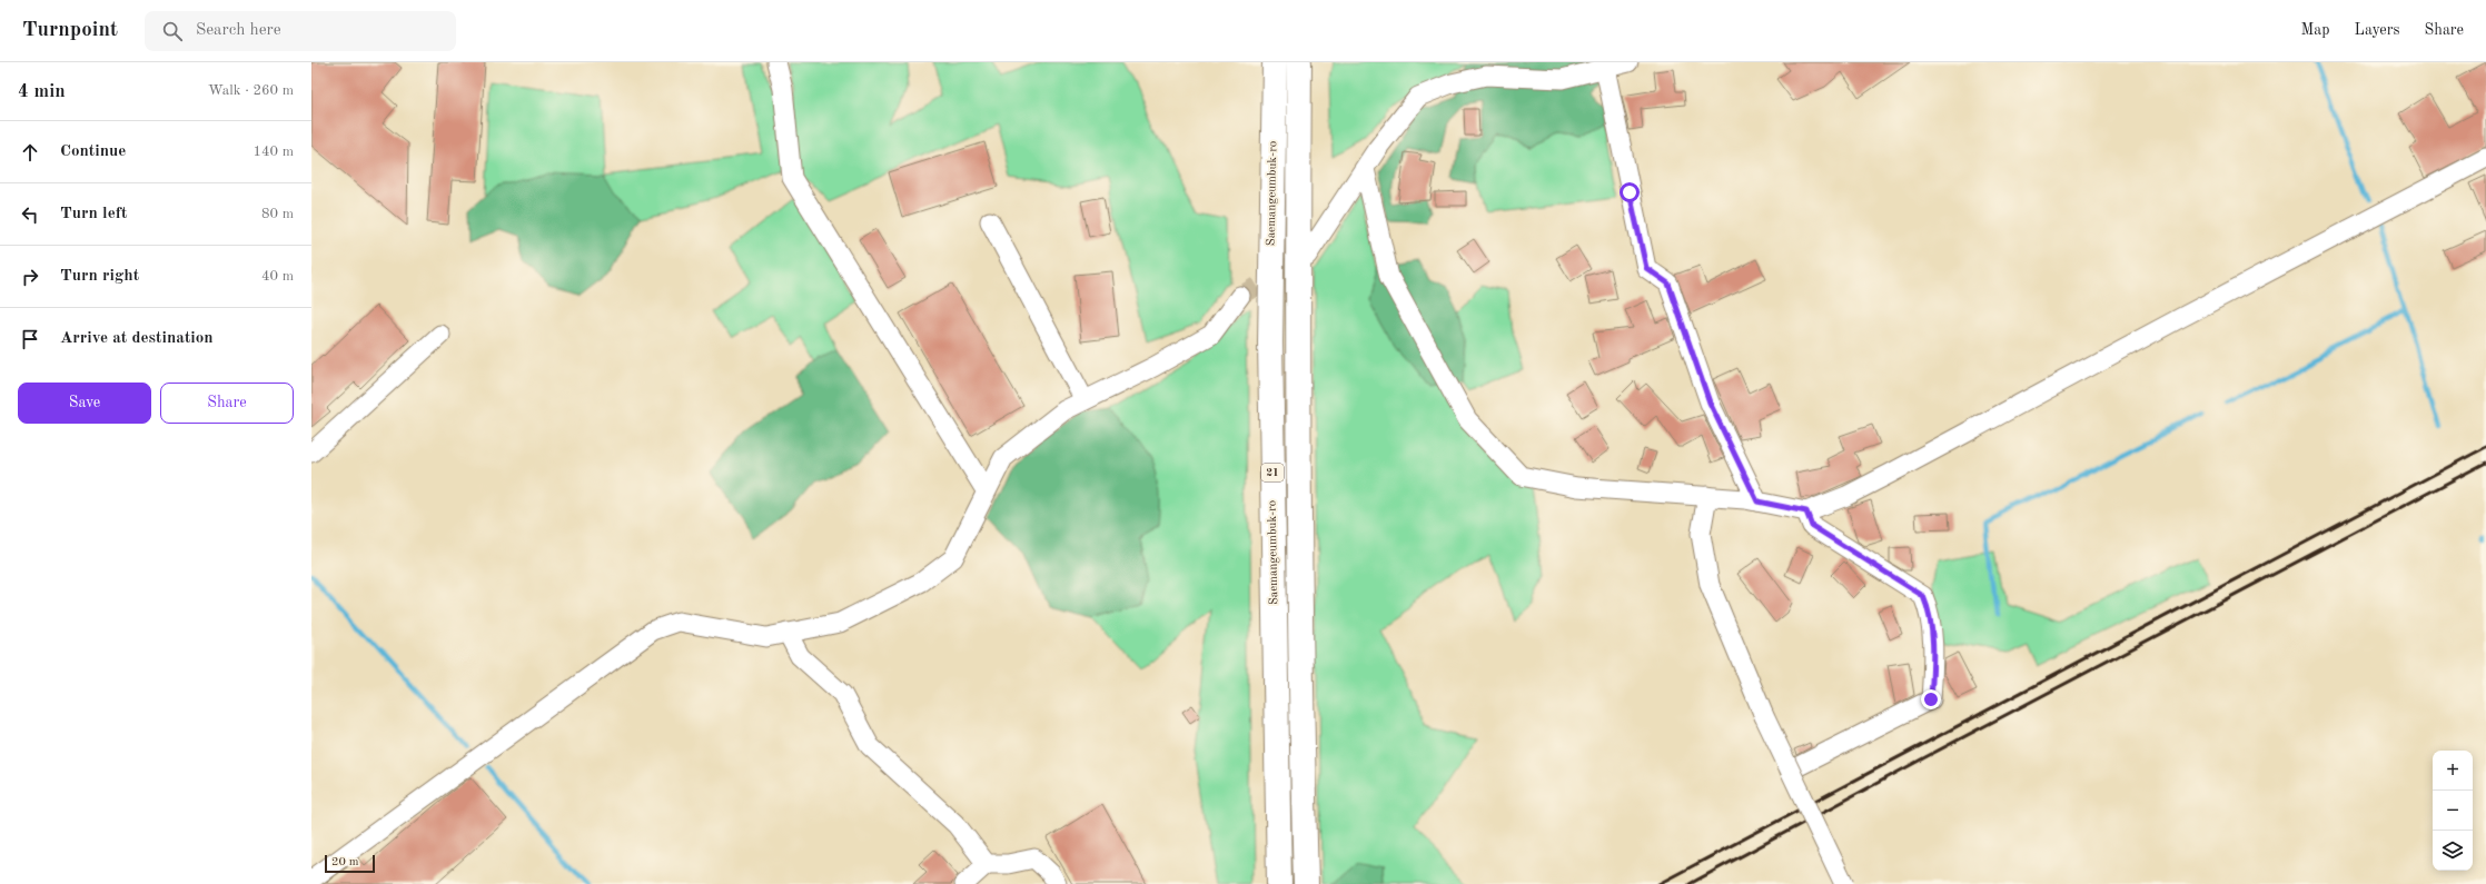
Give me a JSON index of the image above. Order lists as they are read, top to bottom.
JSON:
{
  "streets": {
    "highway": ["Saemangeumbuk-ro", "21"]
  },
  "scale_bar": "20 m",
  "page": {
    "header": "Turnpoint",
    "search": "Search here",
    "nav": ["Map", "Layers", "Share"],
    "heading": ["4 min", "Walk · 260 m"],
    "list": [
      ["Continue", "140 m"],
      ["Turn left", "80 m"],
      ["Turn right", "40 m"],
      "Arrive at destination"
    ],
    "buttons": ["Save", "Share"],
    "map_buttons": ["+", "−"],
    "scale": "20 m"
  }
}
